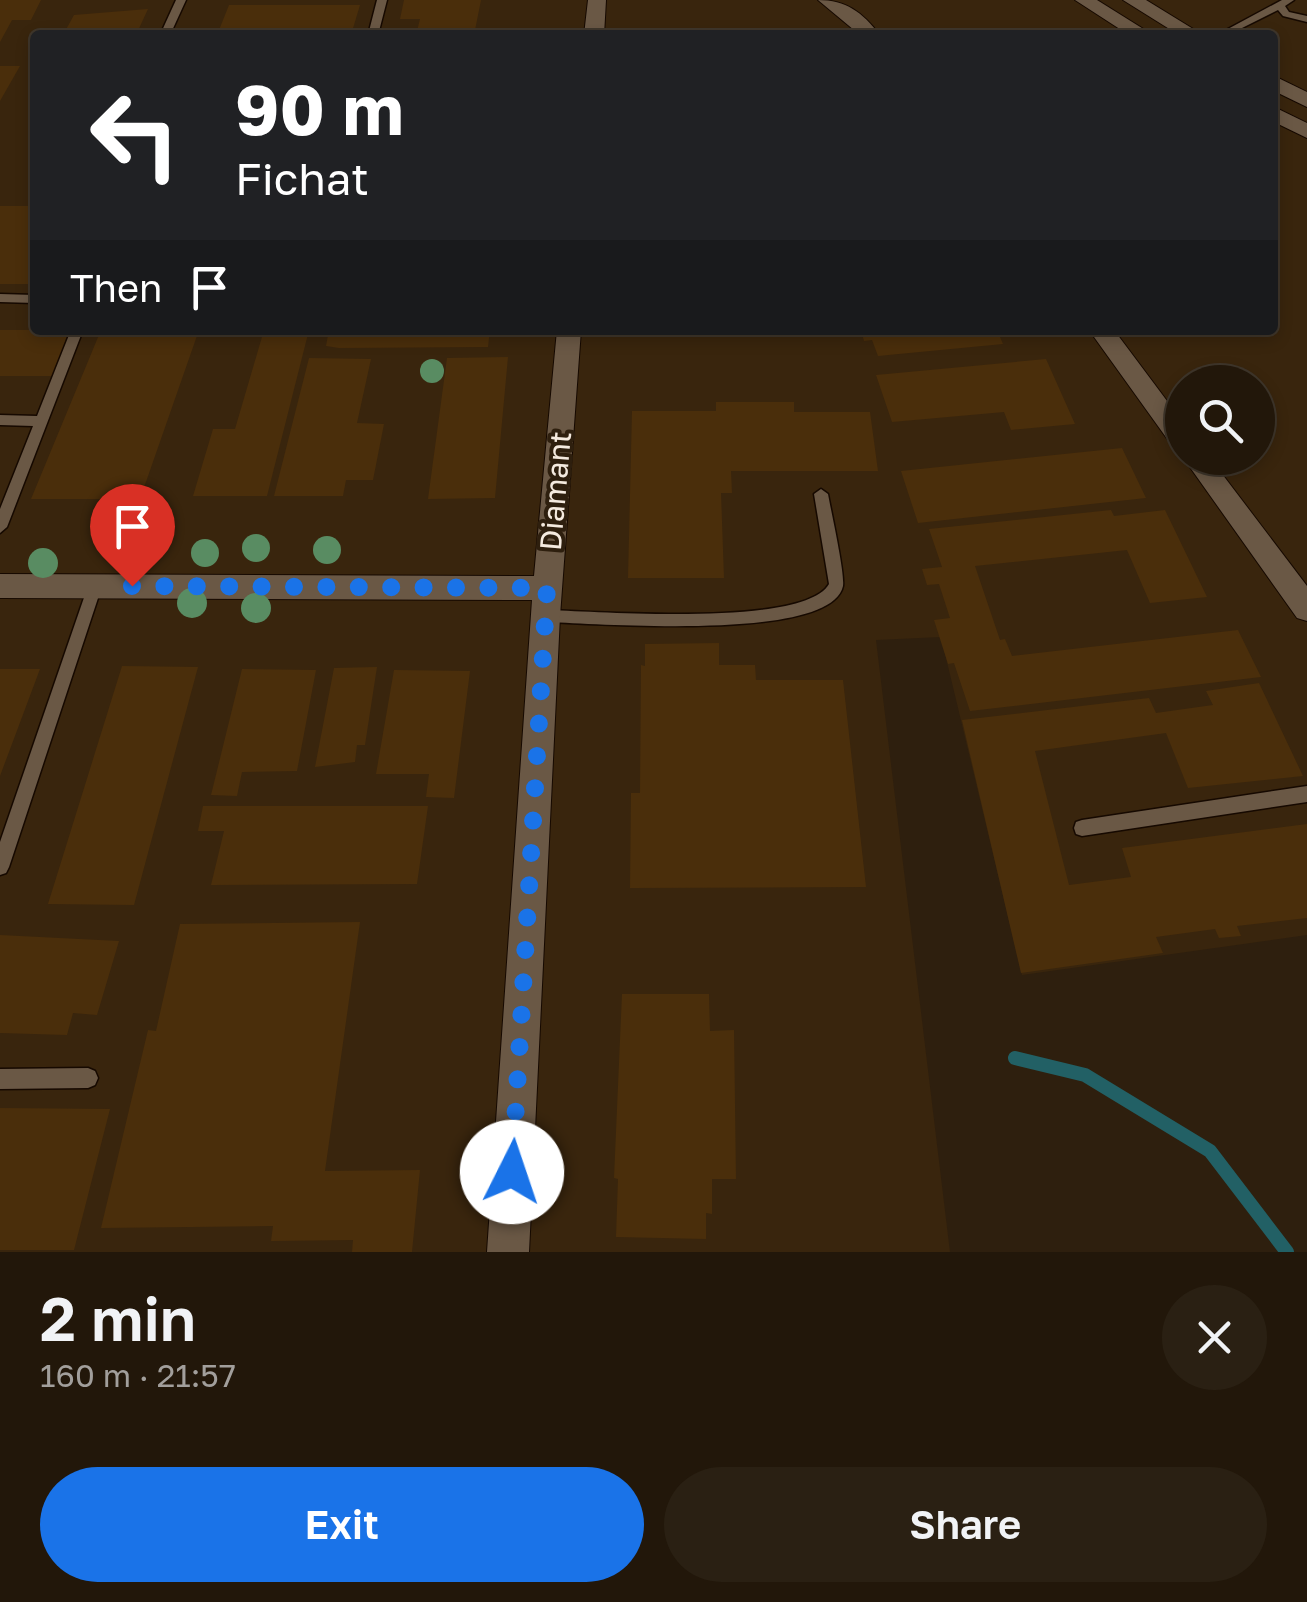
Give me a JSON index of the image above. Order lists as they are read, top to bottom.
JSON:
{
  "streets": {
    "street": ["Diamant"]
  },
  "page": {
    "turn": ["90 m", "Fichat"],
    "then": "Then",
    "heading": ["2 min", "160 m · 21:57"],
    "buttons": ["Exit", "Share"]
  }
}
